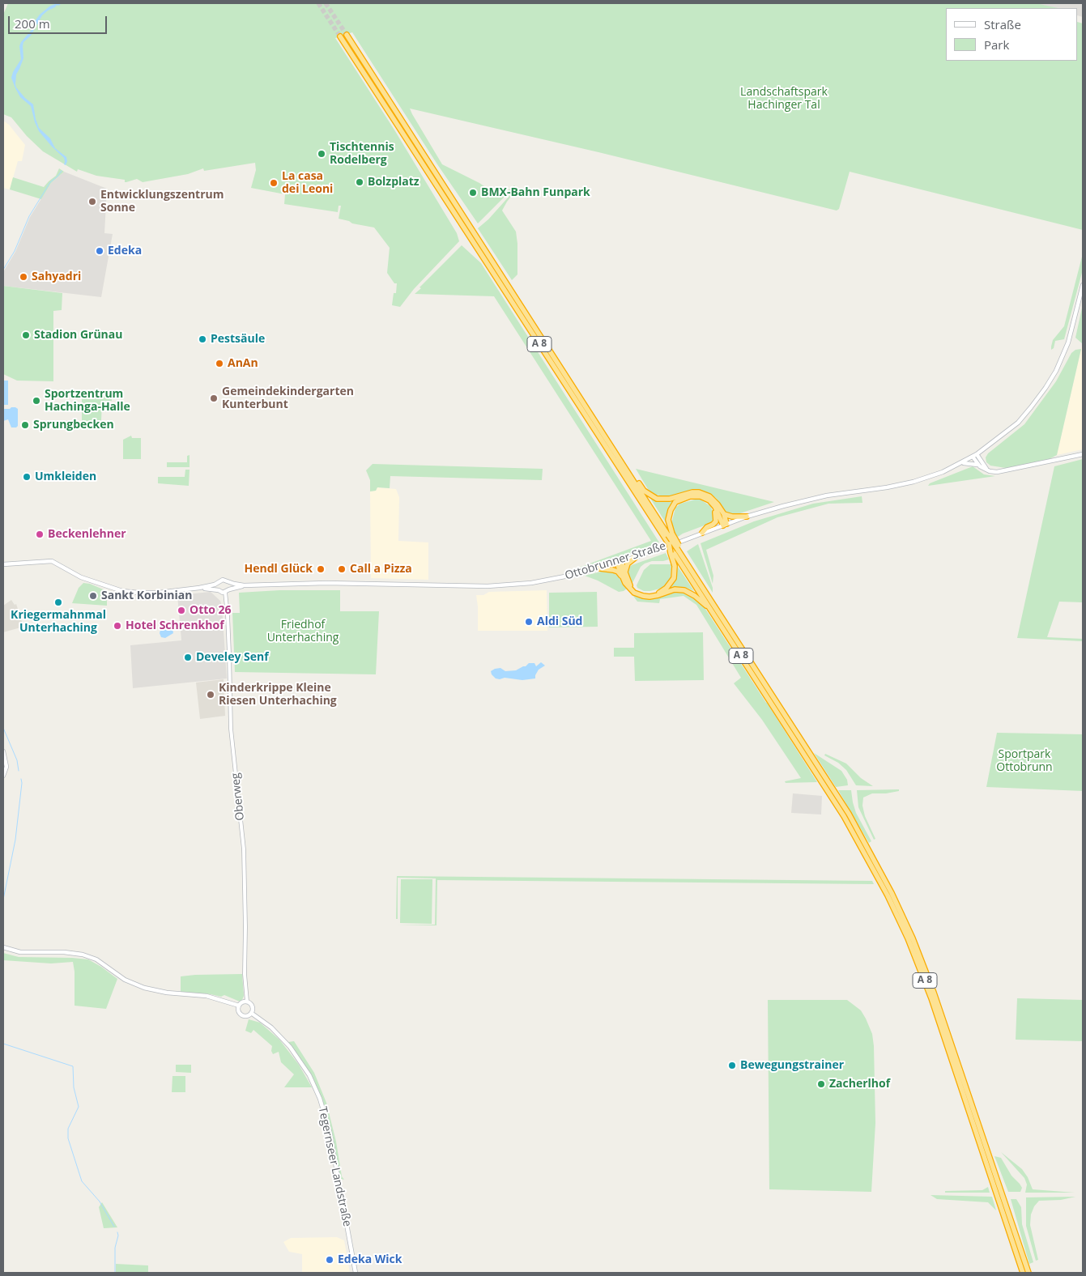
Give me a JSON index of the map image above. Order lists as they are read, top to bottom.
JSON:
{
  "streets": {
    "highway": ["A 8"],
    "main road": ["Ottobrunner Straße", "Tegernseer Landstraße"],
    "street": ["Oberweg"]
  },
  "crossings": [
    ["Ottobrunner Straße", "Oberweg"],
    ["Oberweg", "Tegernseer Landstraße"]
  ],
  "parks": ["Landschaftspark Hachinger Tal", "Friedhof Unterhaching", "Sportpark Ottobrunn"],
  "places": [
    "Tischtennis Rodelberg",
    "Bolzplatz",
    "La casa dei Leoni",
    "BMX-Bahn Funpark",
    "Entwicklungszentrum Sonne",
    "Edeka",
    "Sahyadri",
    "Stadion Grünau",
    "Pestsäule",
    "AnAn",
    "Gemeindekindergarten Kunterbunt",
    "Sportzentrum Hachinga-Halle",
    "Sprungbecken",
    "Umkleiden",
    "Beckenlehner",
    "Hendl Glück",
    "Call a Pizza",
    "Sankt Korbinian",
    "Kriegermahnmal Unterhaching",
    "Otto 26",
    "Aldi Süd",
    "Hotel Schrenkhof",
    "Develey Senf",
    "Kinderkrippe Kleine Riesen Unterhaching",
    "Bewegungstrainer",
    "Zacherlhof",
    "Edeka Wick"
  ],
  "legend": ["Straße", "Park"],
  "scale_bar": "200 m"
}
